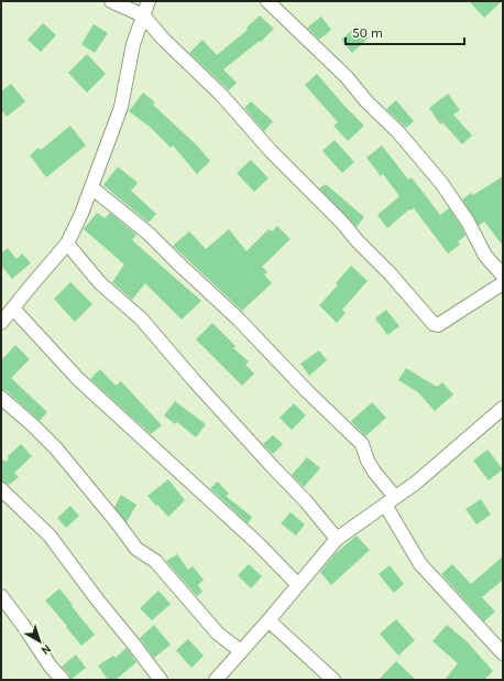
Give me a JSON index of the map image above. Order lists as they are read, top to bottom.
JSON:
{
  "scale_bar": "50 m",
  "north": "bottom right"
}
